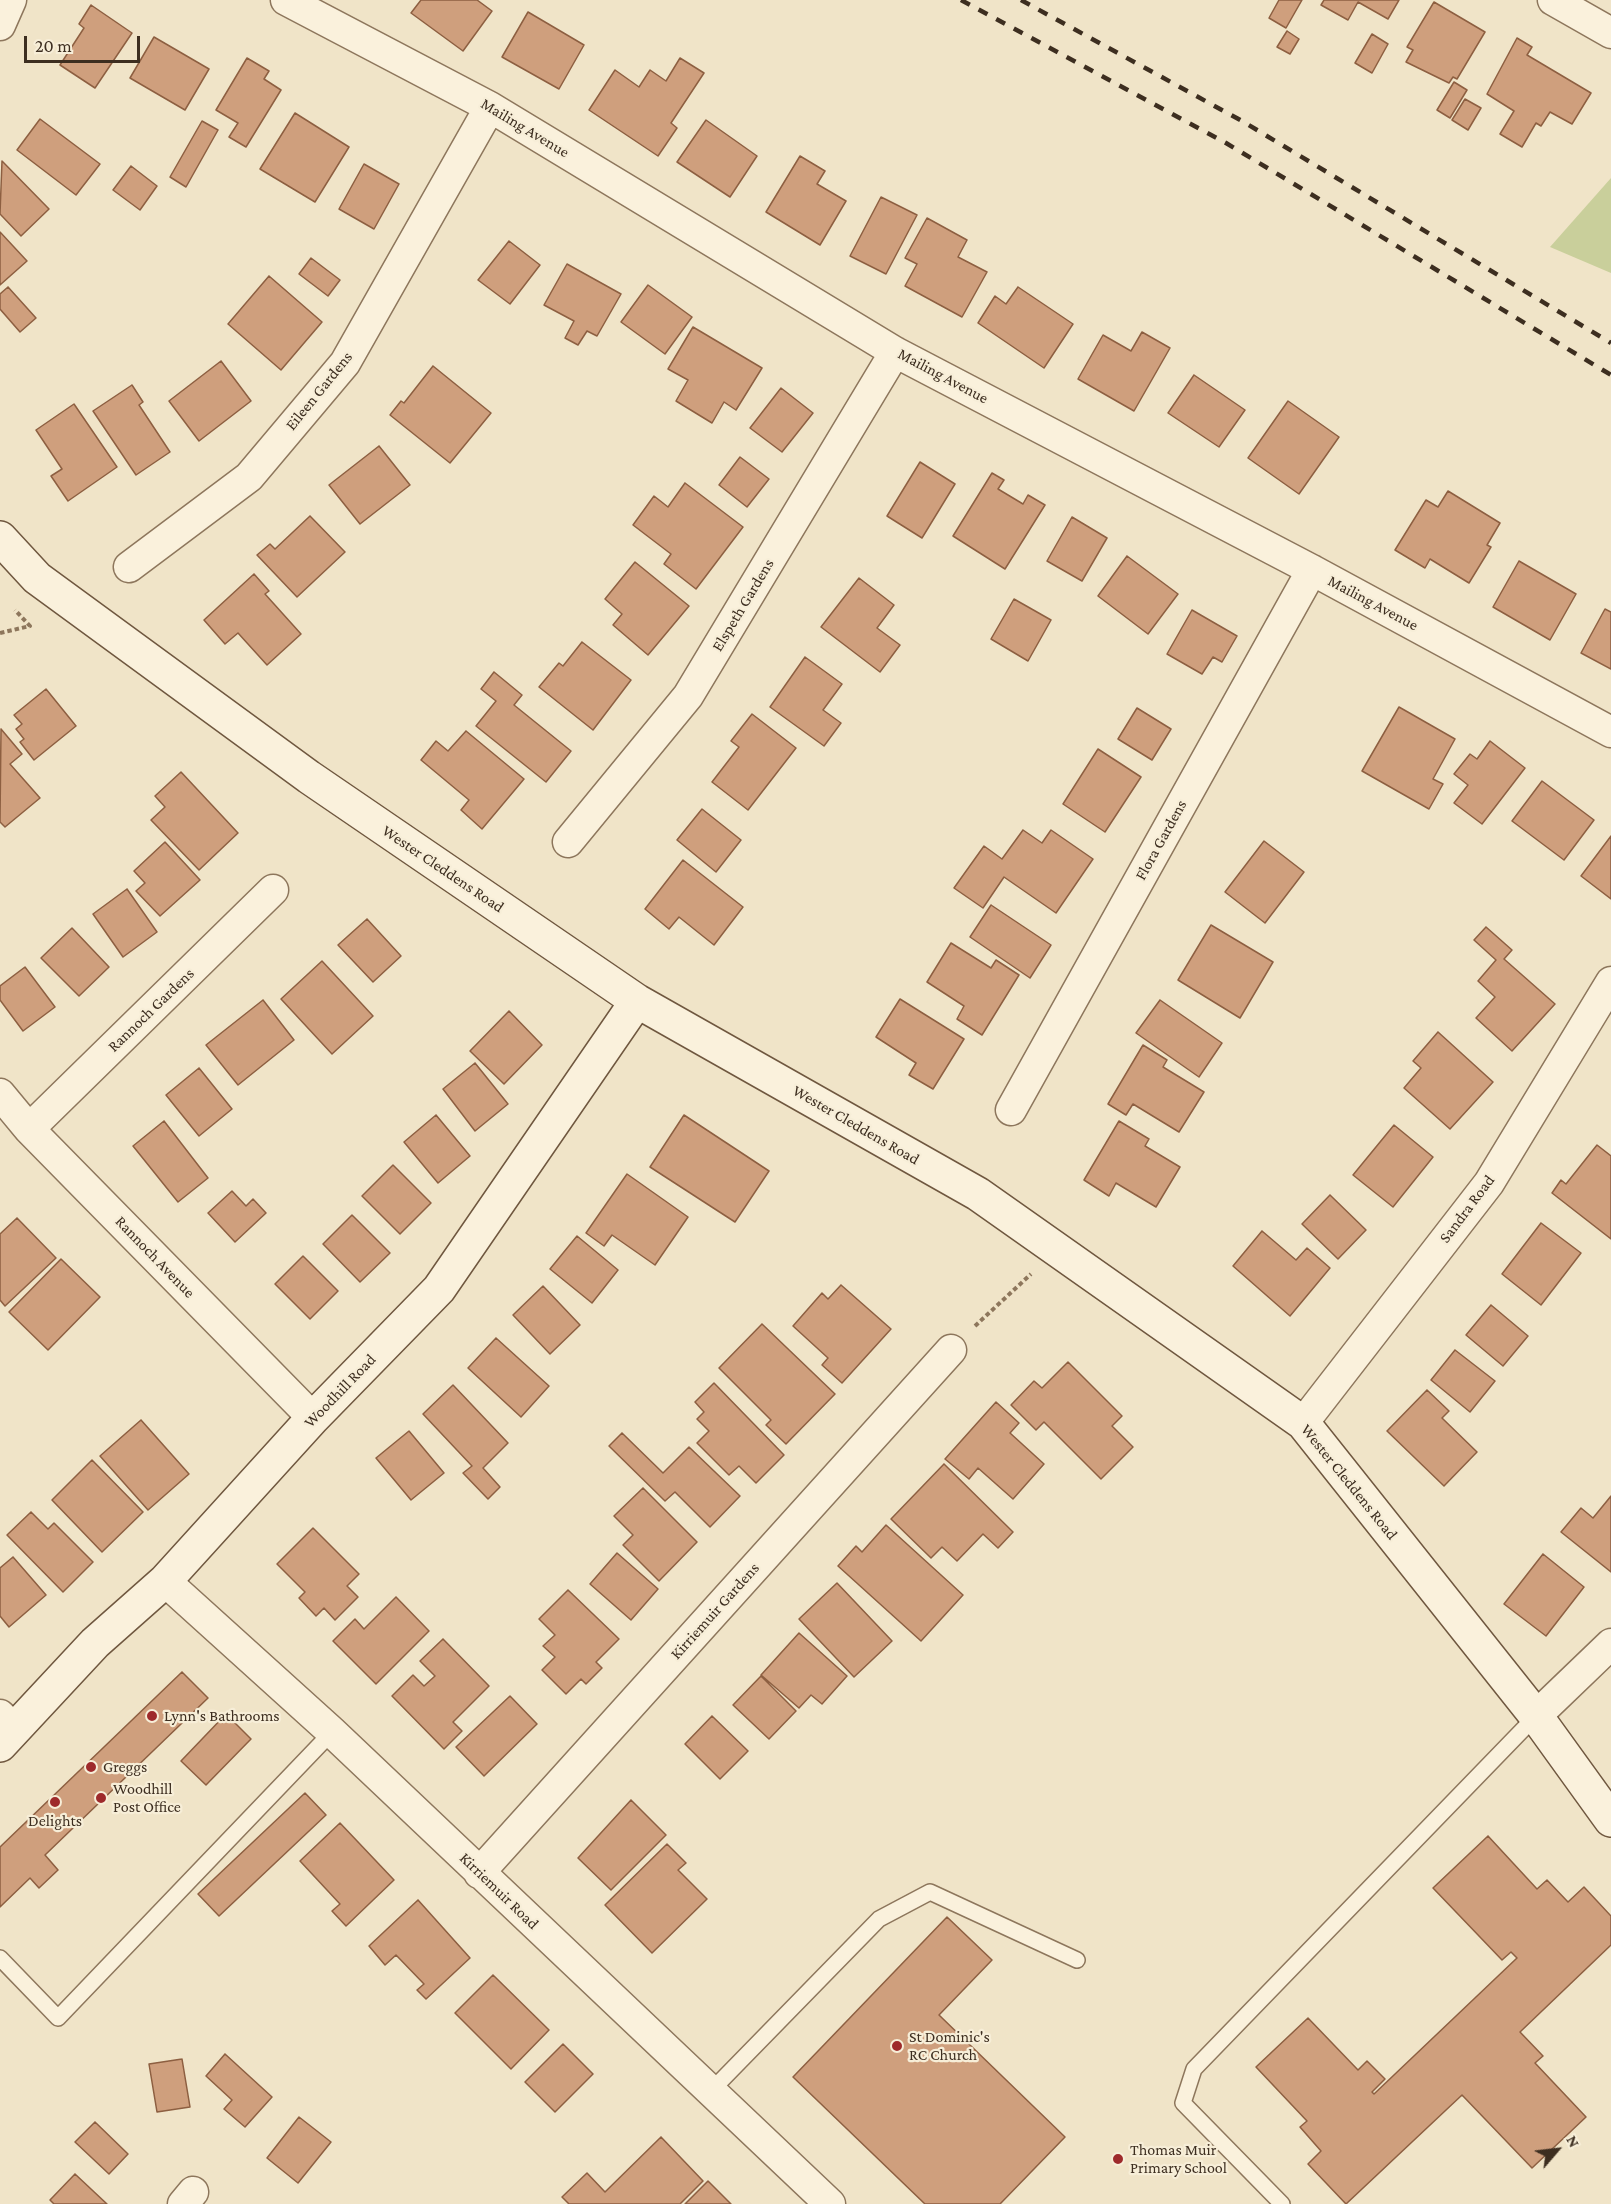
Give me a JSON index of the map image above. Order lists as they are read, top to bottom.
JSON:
{
  "streets": {
    "street": [
      "Mailing Avenue",
      "Eileen Gardens",
      "Elspeth Gardens",
      "Flora Gardens",
      "Wester Cleddens Road",
      "Rannoch Gardens",
      "Sandra Road",
      "Rannoch Avenue",
      "Woodhill Road",
      "Kirriemuir Gardens",
      "Kirriemuir Road"
    ]
  },
  "crossings": [
    ["Mailing Avenue", "Eileen Gardens"],
    ["Mailing Avenue", "Elspeth Gardens"],
    ["Mailing Avenue", "Flora Gardens"],
    ["Wester Cleddens Road", "Sandra Road"],
    ["Wester Cleddens Road", "Woodhill Road"],
    ["Rannoch Gardens", "Rannoch Avenue"],
    ["Rannoch Avenue", "Woodhill Road"],
    ["Woodhill Road", "Kirriemuir Road"],
    ["Kirriemuir Gardens", "Kirriemuir Road"]
  ],
  "places": [
    "Lynn's Bathrooms",
    "Greggs",
    "Woodhill Post Office",
    "Delights",
    "St Dominic's RC Church",
    "Thomas Muir Primary School"
  ],
  "scale_bar": "20 m",
  "north": "top right"
}
